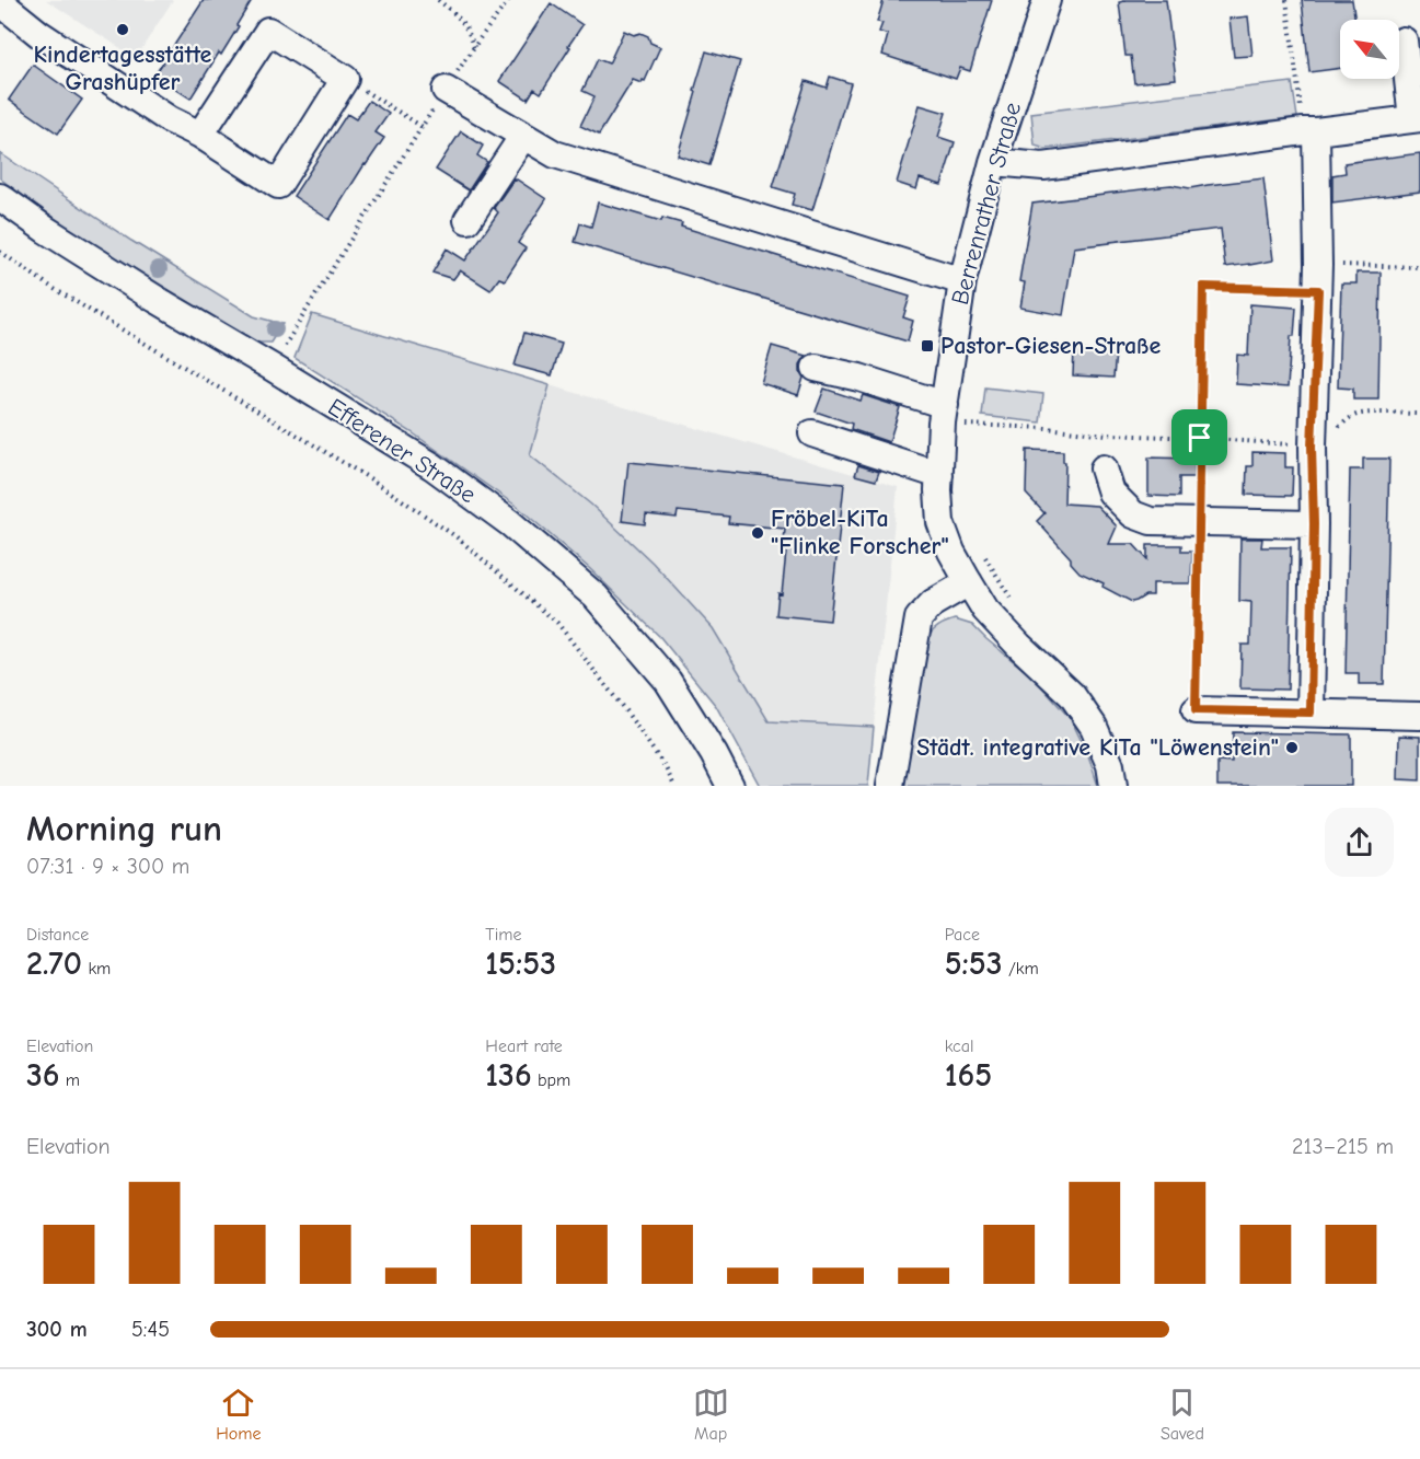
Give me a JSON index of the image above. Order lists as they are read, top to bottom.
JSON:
{
  "streets": {
    "street": ["Berrenrather Straße", "Efferener Straße"]
  },
  "places": {
    "other": ["Kindertagesstätte Grashüpfer", "Fröbel-KiTa \"Flinke Forscher\"", "Städt. integrative KiTa \"Löwenstein\""],
    "transit": ["Pastor-Giesen-Straße"]
  },
  "north": "top left",
  "page": {
    "heading": ["Morning run", "07:31 · 9 × 300 m"],
    "stats": [
      ["Distance", "2.70 km"],
      ["Time", "15:53"],
      ["Pace", "5:53 /km"],
      ["Elevation", "36 m"],
      ["Heart rate", "136 bpm"],
      ["kcal", "165"]
    ],
    "chart": ["Elevation", "213–215 m"],
    "list": [
      {
        "name": "300 m",
        "note": "5:45"
      }
    ],
    "tabs": ["Home", "Map", "Saved"]
  }
}
